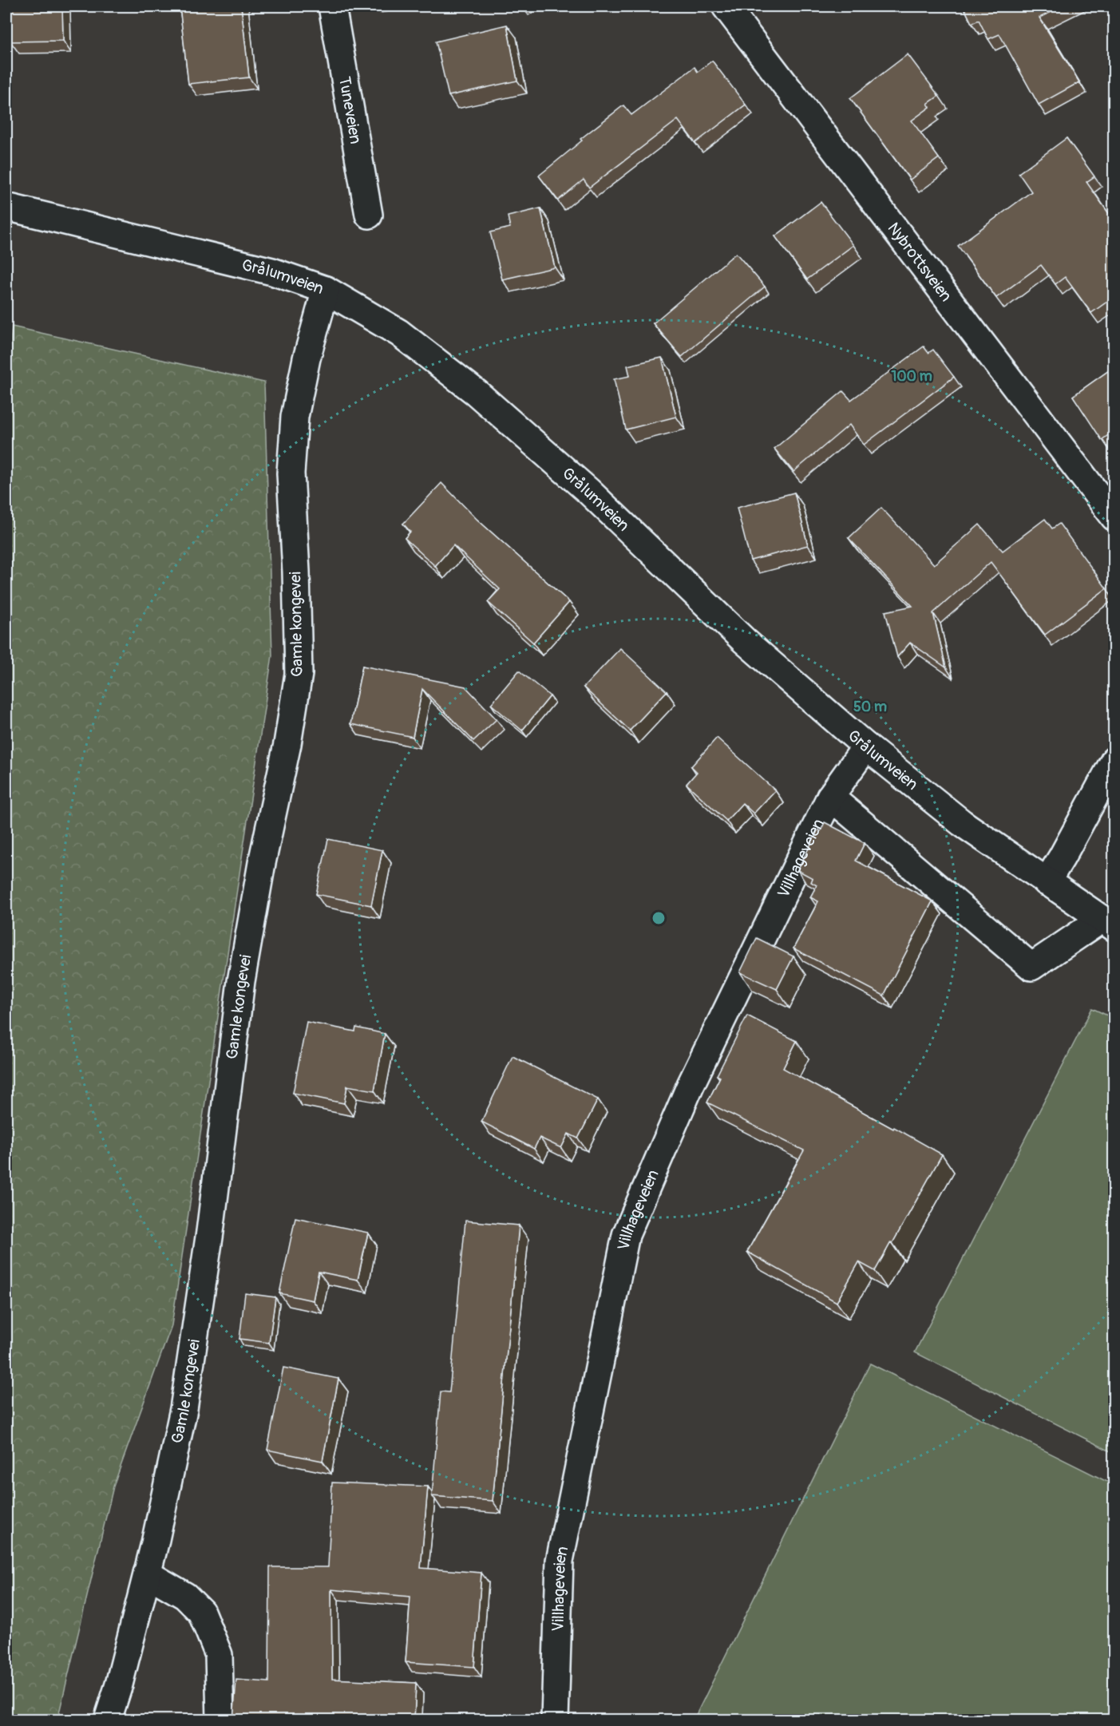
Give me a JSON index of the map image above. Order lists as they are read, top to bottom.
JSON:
{
  "streets": {
    "main road": [
      "Tuneveien",
      "Nybrottsveien",
      "Grålumveien",
      "Gamle kongevei",
      "Villhageveien"
    ]
  },
  "crossings": [
    ["Grålumveien", "Gamle kongevei"],
    ["Grålumveien", "Villhageveien"]
  ],
  "rings": ["100 m", "50 m"]
}
